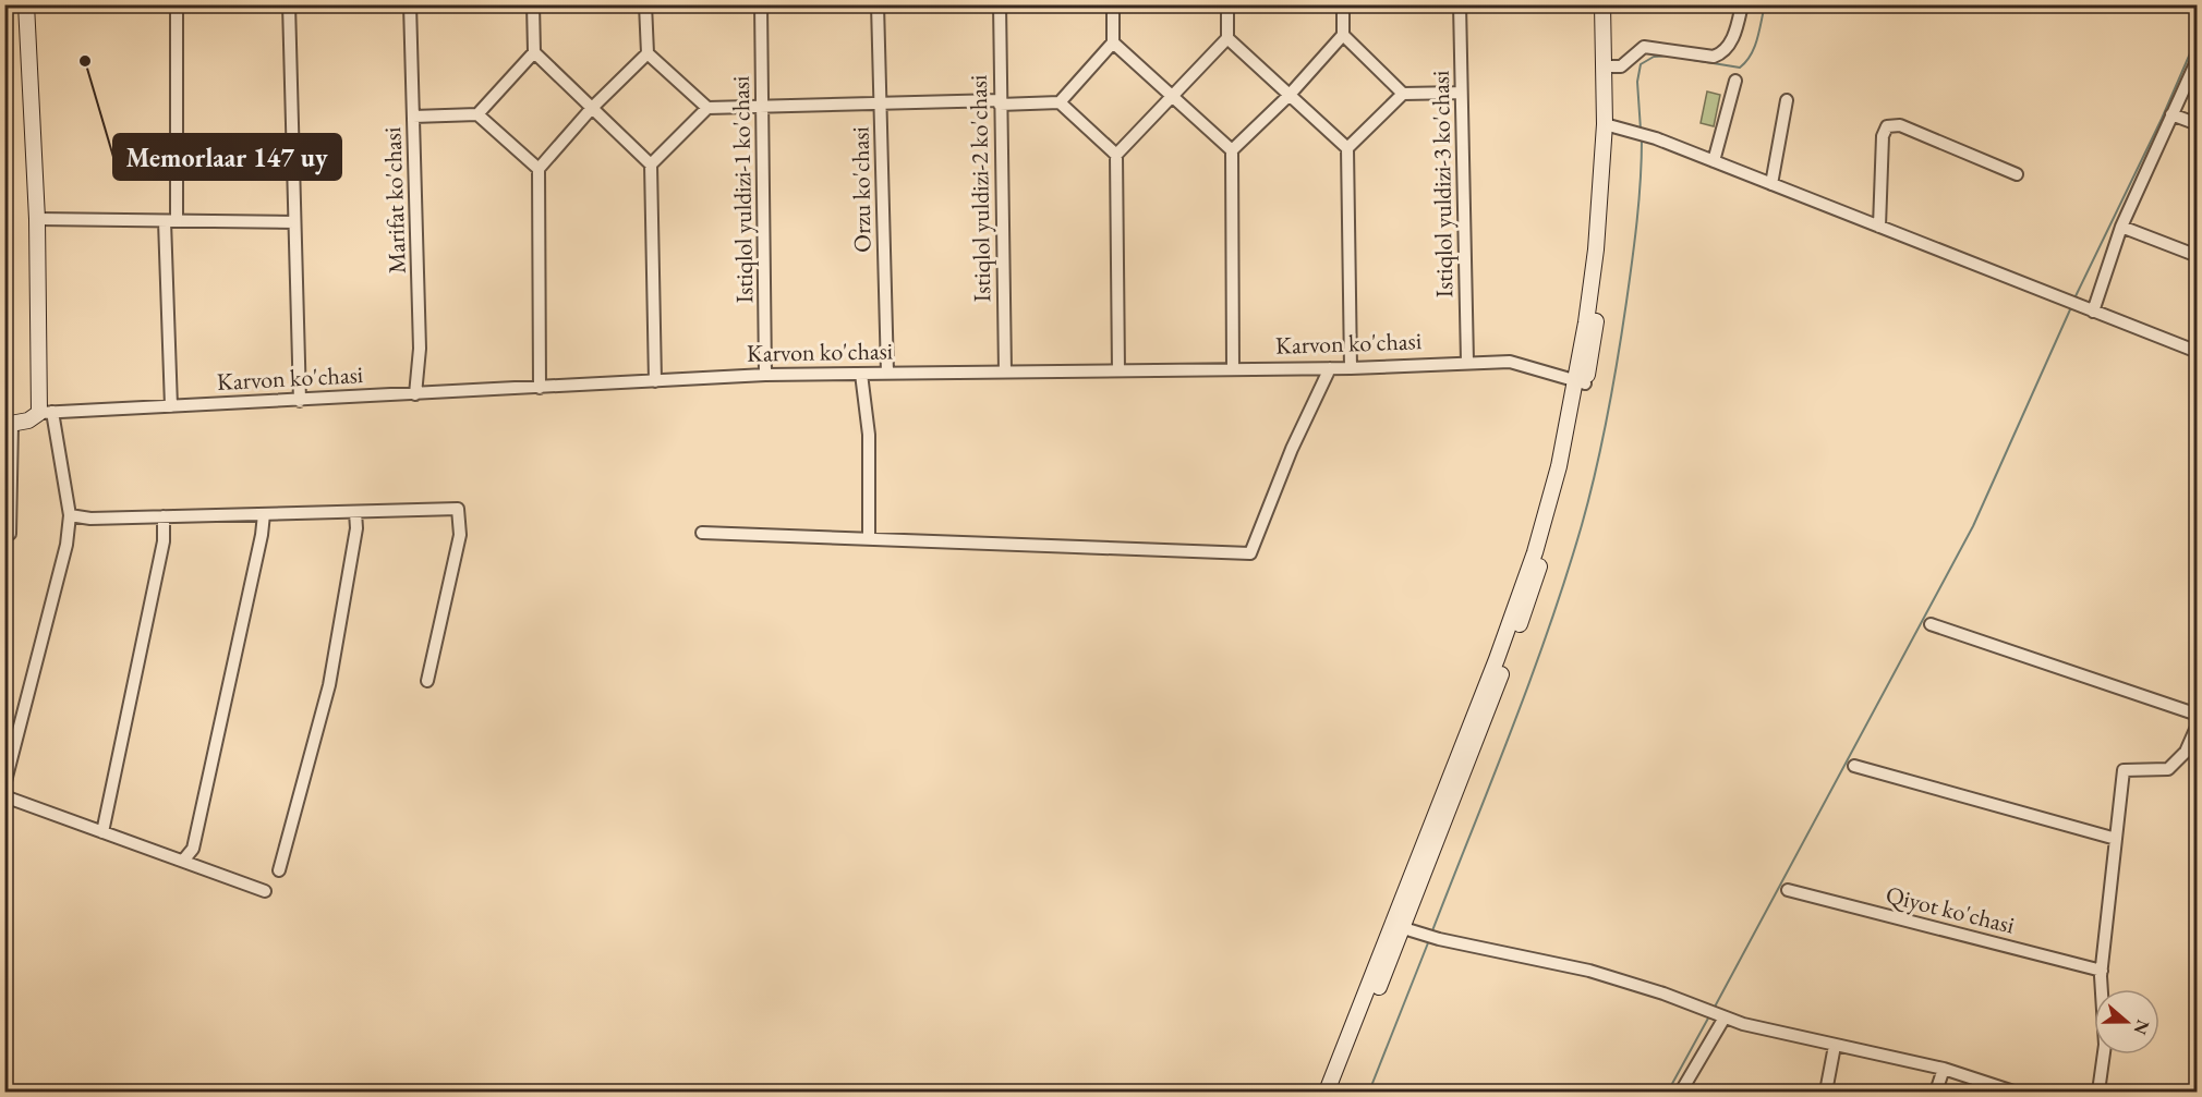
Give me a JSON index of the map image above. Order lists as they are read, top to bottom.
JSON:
{
  "streets": {
    "main road": ["Karvon ko'chasi"],
    "street": [
      "Istiqlol yuldizi-3 ko'chasi",
      "Istiqlol yuldizi-2 ko'chasi",
      "Istiqlol yuldizi-1 ko'chasi",
      "Orzu ko'chasi",
      "Marifat ko'chasi",
      "Qiyot ko'chasi"
    ]
  },
  "crossings": [
    ["Istiqlol yuldizi-3 ko'chasi", "Karvon ko'chasi"],
    ["Istiqlol yuldizi-2 ko'chasi", "Karvon ko'chasi"],
    ["Istiqlol yuldizi-1 ko'chasi", "Karvon ko'chasi"],
    ["Orzu ko'chasi", "Karvon ko'chasi"],
    ["Marifat ko'chasi", "Karvon ko'chasi"]
  ],
  "places": ["Memorlaar 147 uy"],
  "north": "right"
}
